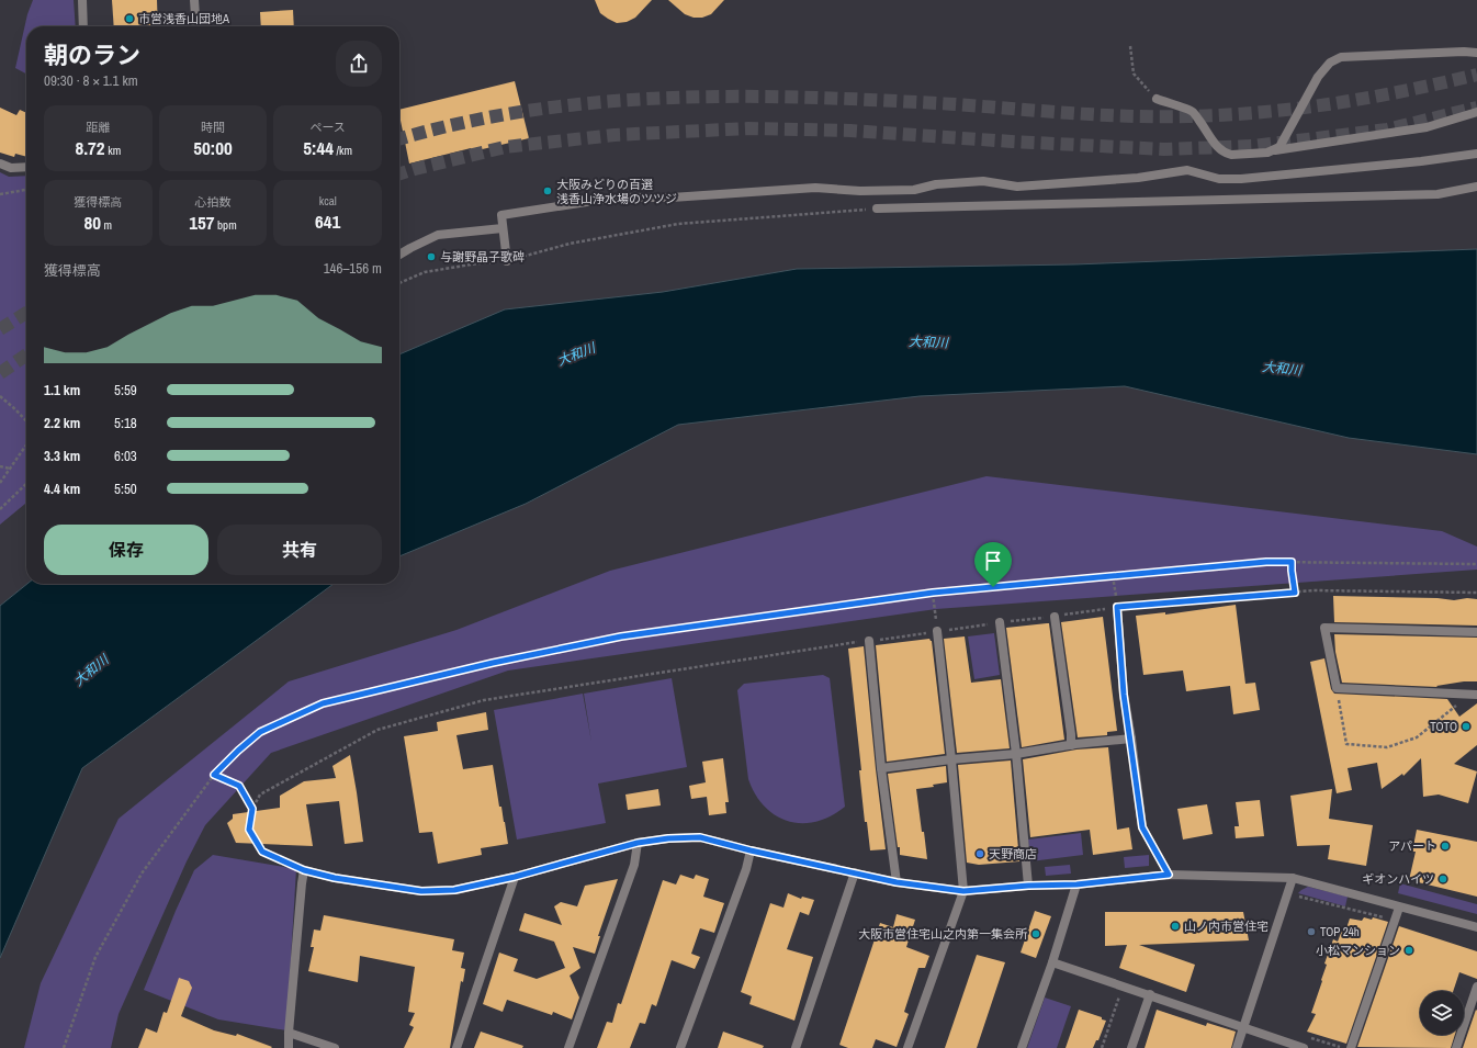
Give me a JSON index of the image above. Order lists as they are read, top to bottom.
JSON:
{
  "water": ["大和川"],
  "places": [
    "市営浅香山団地A",
    "大阪みどりの百選 浅香山浄水場のツツジ",
    "与謝野晶子歌碑",
    "TOTO",
    "アパート",
    "天野商店",
    "ギオンハイツ",
    "山ノ内市営住宅",
    "TOP 24h",
    "大阪市営住宅山之内第一集会所",
    "小松マンション"
  ],
  "page": {
    "heading": ["朝のラン", "09:30 · 8 × 1.1 km"],
    "stats": [
      ["距離", "8.72 km"],
      ["時間", "50:00"],
      ["ペース", "5:44 /km"],
      ["獲得標高", "80 m"],
      ["心拍数", "157 bpm"],
      ["kcal", "641"]
    ],
    "chart": ["獲得標高", "146–156 m"],
    "list": [
      {
        "name": "1.1 km",
        "note": "5:59"
      },
      {
        "name": "2.2 km",
        "note": "5:18"
      },
      {
        "name": "3.3 km",
        "note": "6:03"
      },
      {
        "name": "4.4 km",
        "note": "5:50"
      }
    ],
    "buttons": ["保存", "共有"]
  }
}
